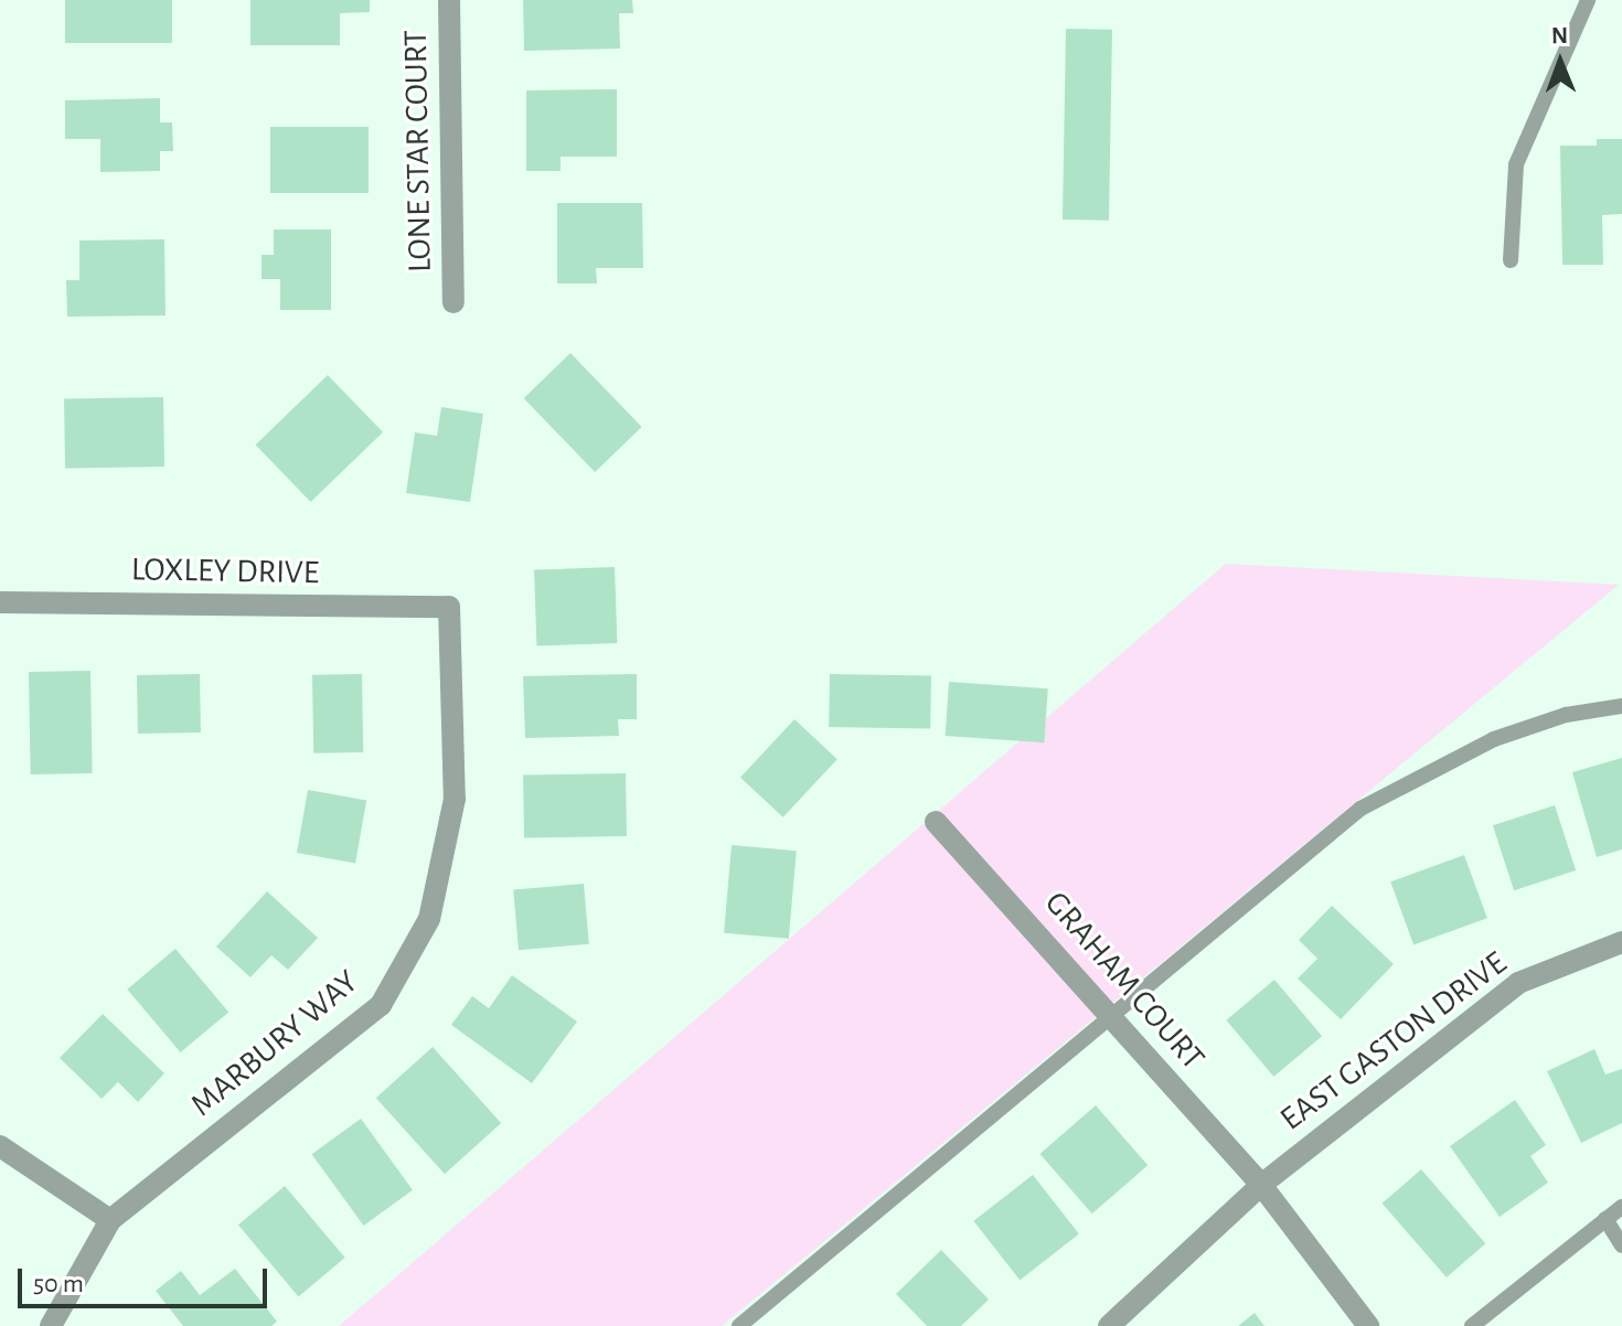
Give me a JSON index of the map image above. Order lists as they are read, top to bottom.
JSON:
{
  "streets": {
    "street": [
      "LONE STAR COURT",
      "LOXLEY DRIVE",
      "GRAHAM COURT",
      "EAST GASTON DRIVE",
      "MARBURY WAY"
    ]
  },
  "crossings": [
    ["LOXLEY DRIVE", "MARBURY WAY"],
    ["GRAHAM COURT", "EAST GASTON DRIVE"]
  ],
  "scale_bar": "50 m",
  "north": "top"
}
